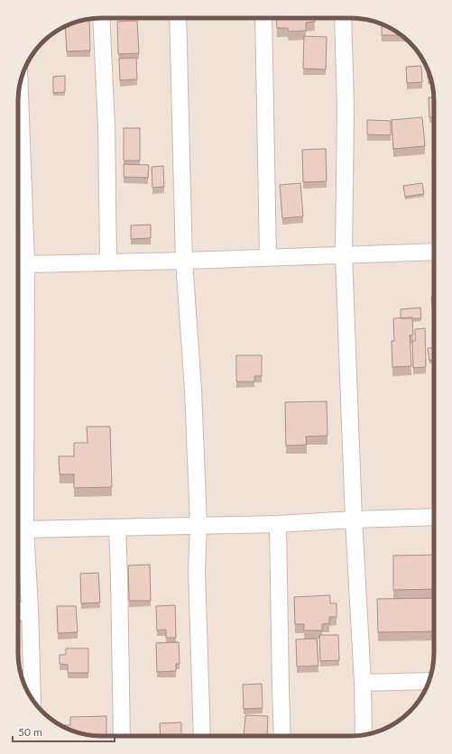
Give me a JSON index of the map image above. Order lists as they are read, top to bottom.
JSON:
{
  "scale_bar": "50 m"
}
